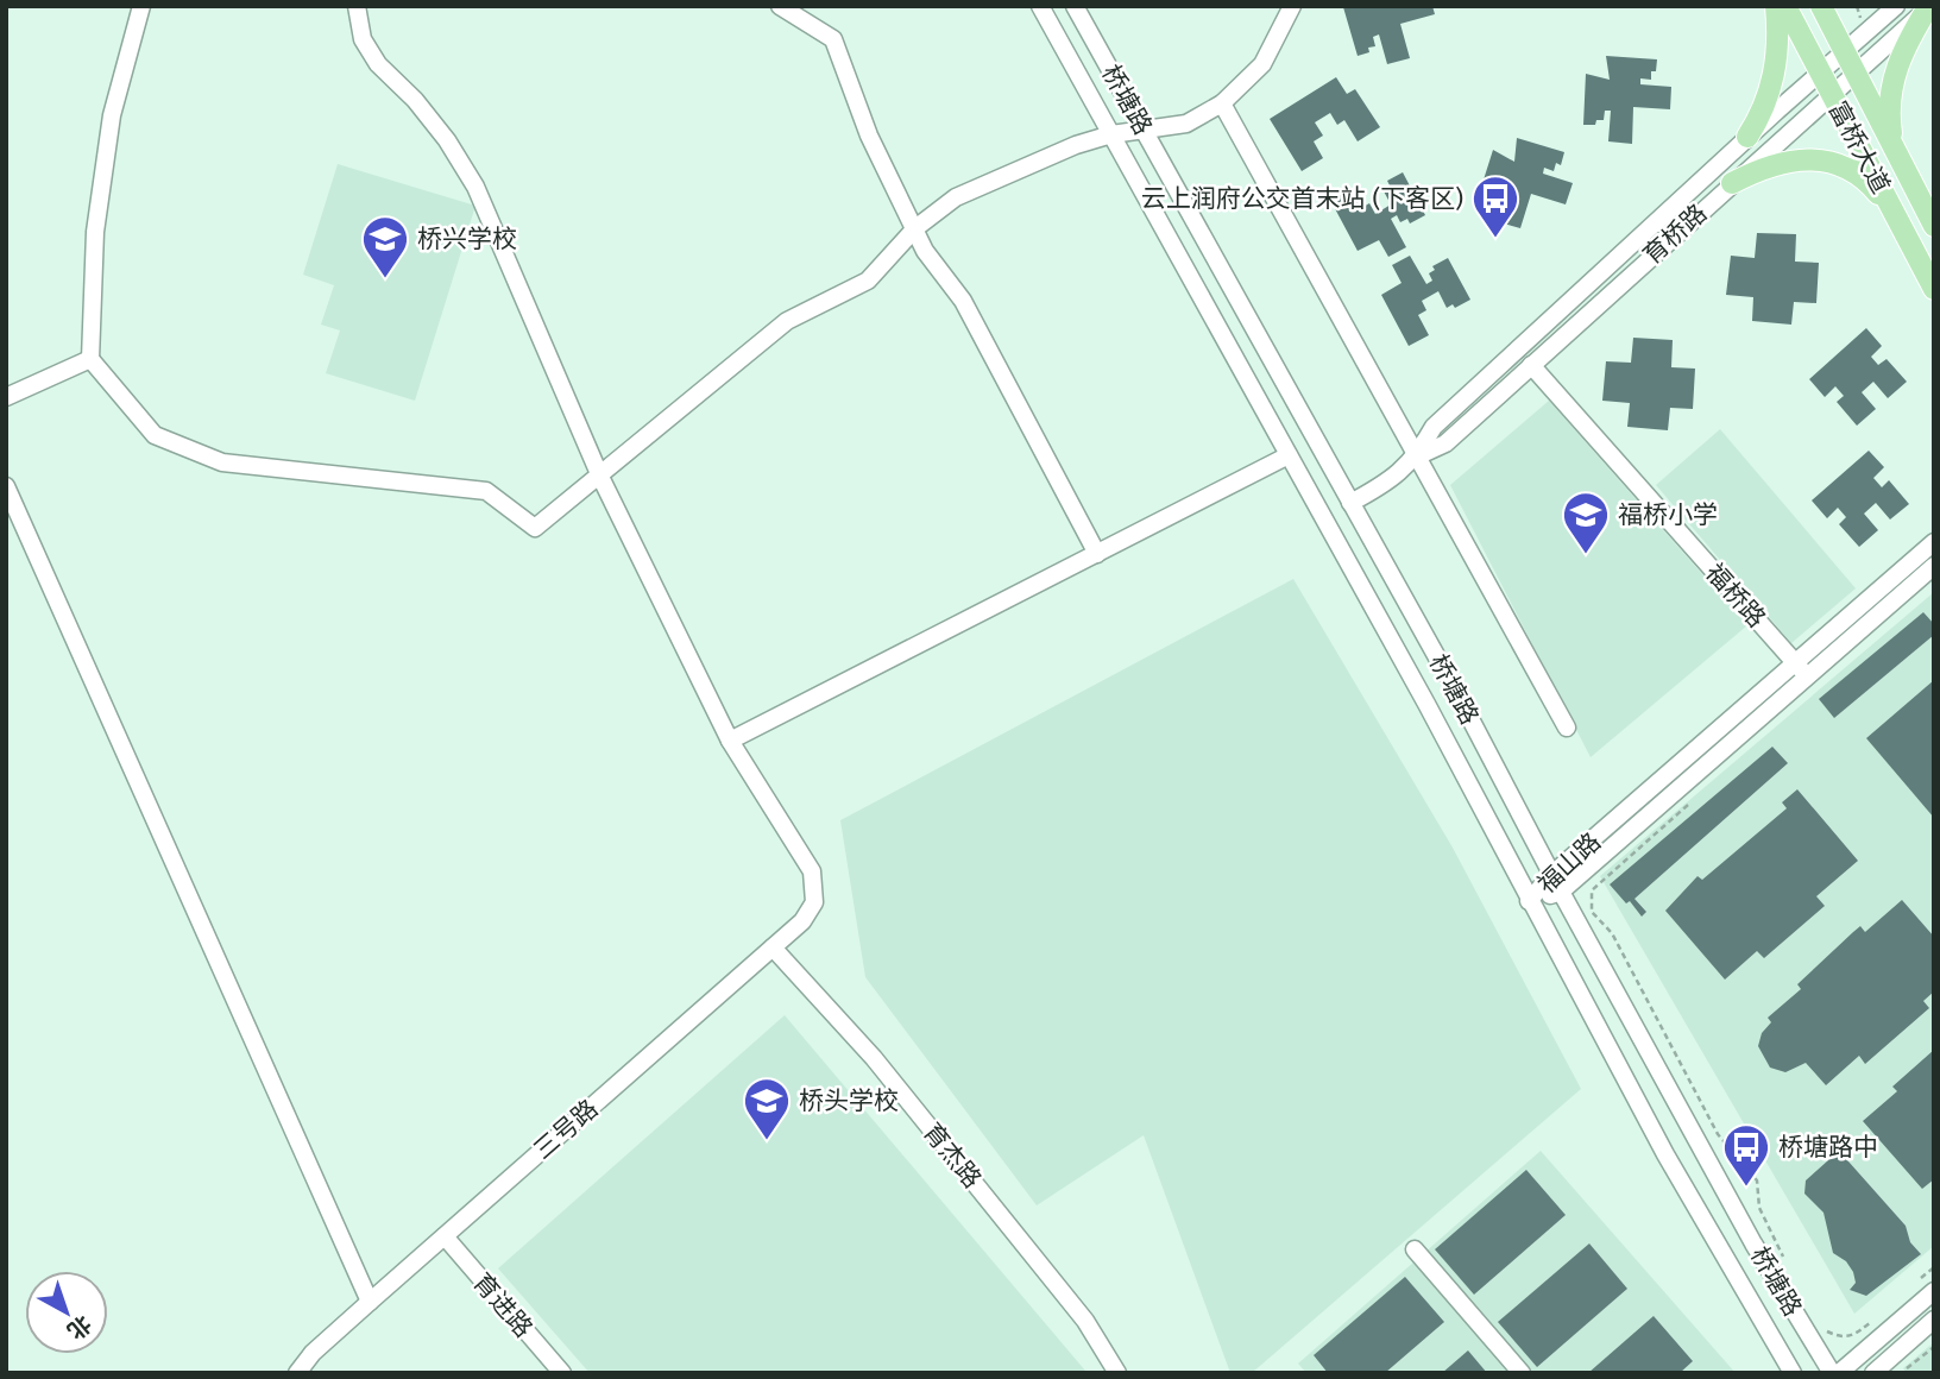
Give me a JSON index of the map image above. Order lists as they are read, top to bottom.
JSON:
{
  "streets": {
    "main road": ["富桥大道"],
    "street": [
      "桥塘路",
      "育桥路",
      "福桥路",
      "福山路",
      "三号路",
      "育杰路",
      "育进路"
    ]
  },
  "crossings": [
    ["桥塘路", "育桥路"],
    ["桥塘路", "福山路"],
    ["富桥大道", "育桥路"],
    ["育桥路", "福桥路"],
    ["福桥路", "福山路"],
    ["三号路", "育杰路"],
    ["三号路", "育进路"]
  ],
  "places": {
    "bus stop": ["云上润府公交首末站 (下客区)", "桥塘路中"],
    "school or university": ["桥兴学校", "福桥小学", "桥头学校"]
  },
  "north": "bottom right"
}
